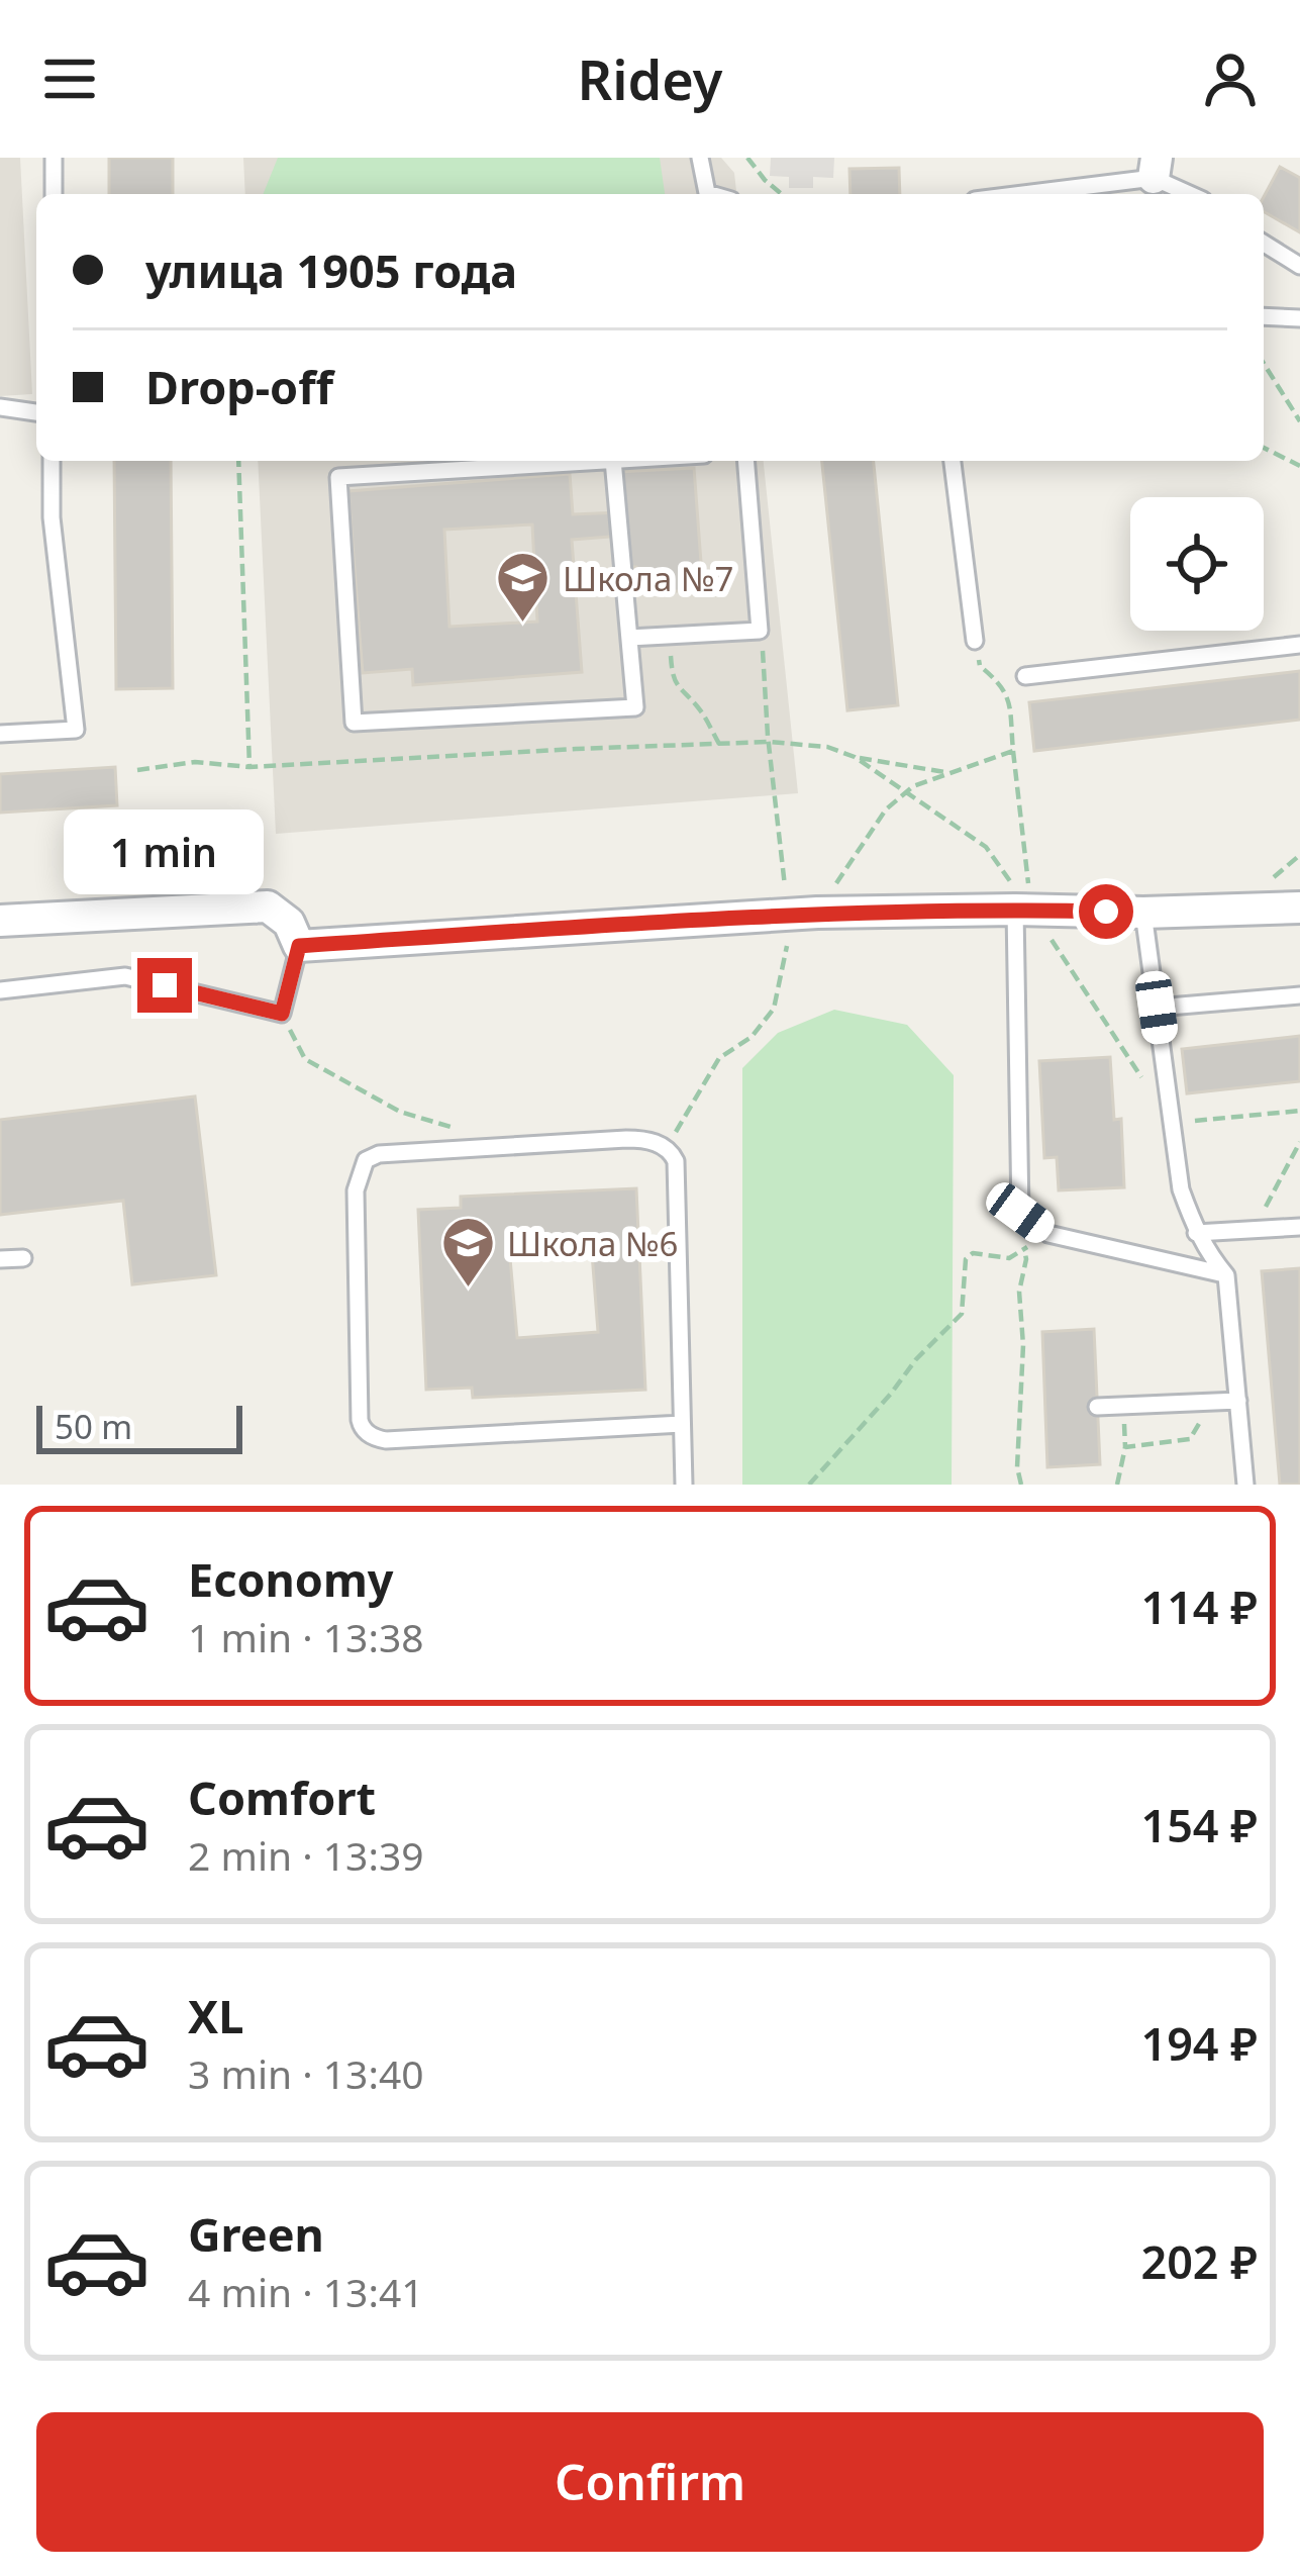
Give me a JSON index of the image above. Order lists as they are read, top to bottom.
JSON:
{
  "places": {
    "school or university": ["Школа №7", "Школа №6"]
  },
  "scale_bar": "50 m",
  "page": {
    "header": "Ridey",
    "banner": ["улица 1905 года", "Drop-off"],
    "bubble": "1 min",
    "scale": "50 m",
    "list": [
      {
        "name": "Economy",
        "note": "1 min · 13:38",
        "value": "114 ₽"
      },
      {
        "name": "Comfort",
        "note": "2 min · 13:39",
        "value": "154 ₽"
      },
      {
        "name": "XL",
        "note": "3 min · 13:40",
        "value": "194 ₽"
      },
      {
        "name": "Green",
        "note": "4 min · 13:41",
        "value": "202 ₽"
      }
    ],
    "buttons": "Confirm"
  }
}
